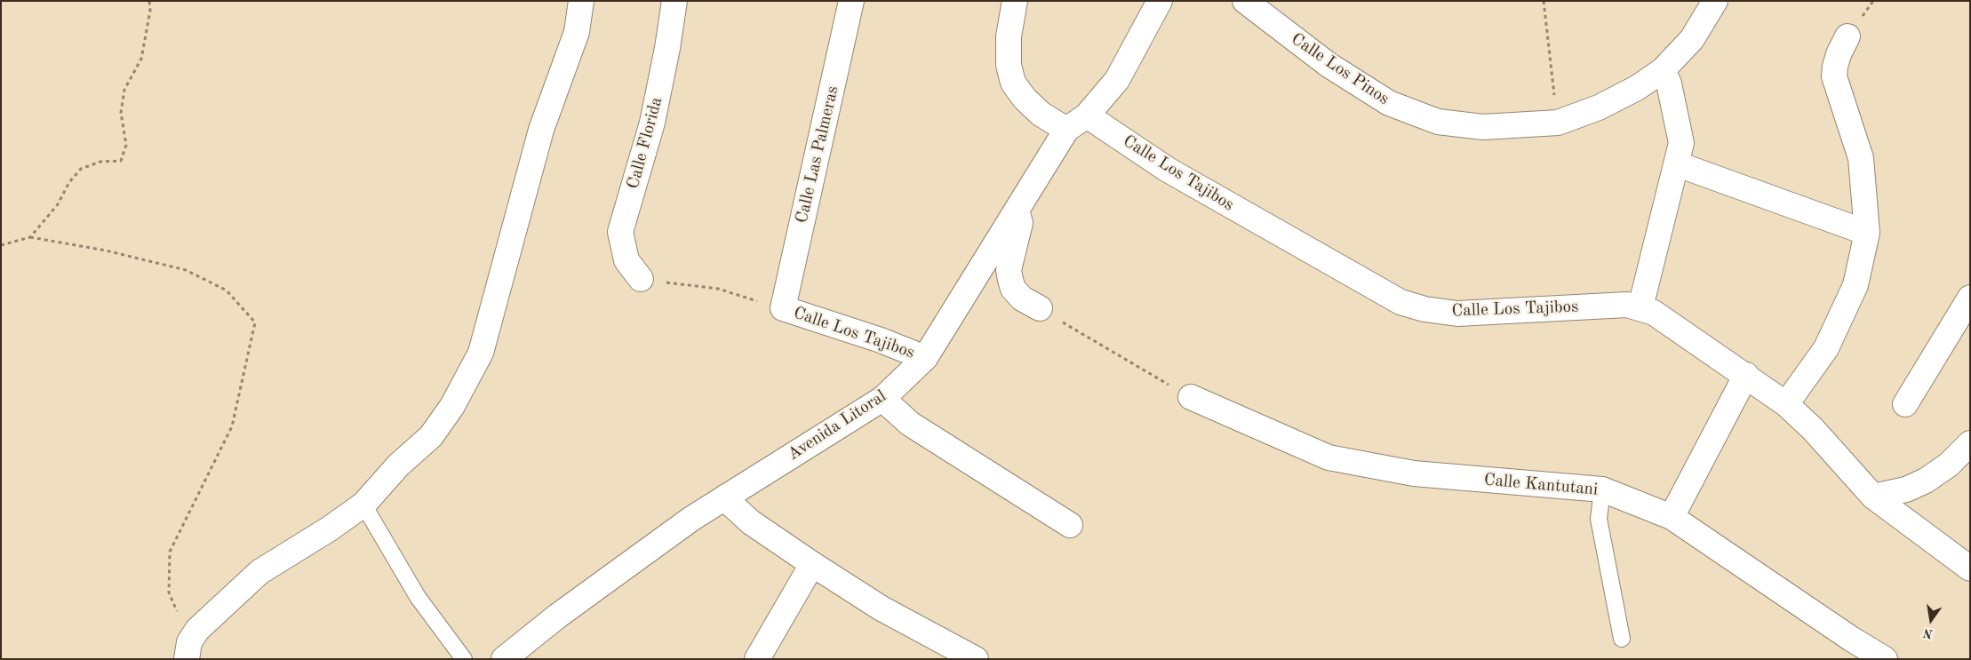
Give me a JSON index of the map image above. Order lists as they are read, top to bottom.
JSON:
{
  "streets": {
    "street": [
      "Calle Los Pinos",
      "Calle Florida",
      "Calle Las Palmeras",
      "Calle Los Tajibos",
      "Avenida Litoral",
      "Calle Kantutani"
    ]
  },
  "crossings": [
    ["Calle Las Palmeras", "Calle Los Tajibos"],
    ["Calle Los Tajibos", "Avenida Litoral"]
  ],
  "north": "bottom"
}
